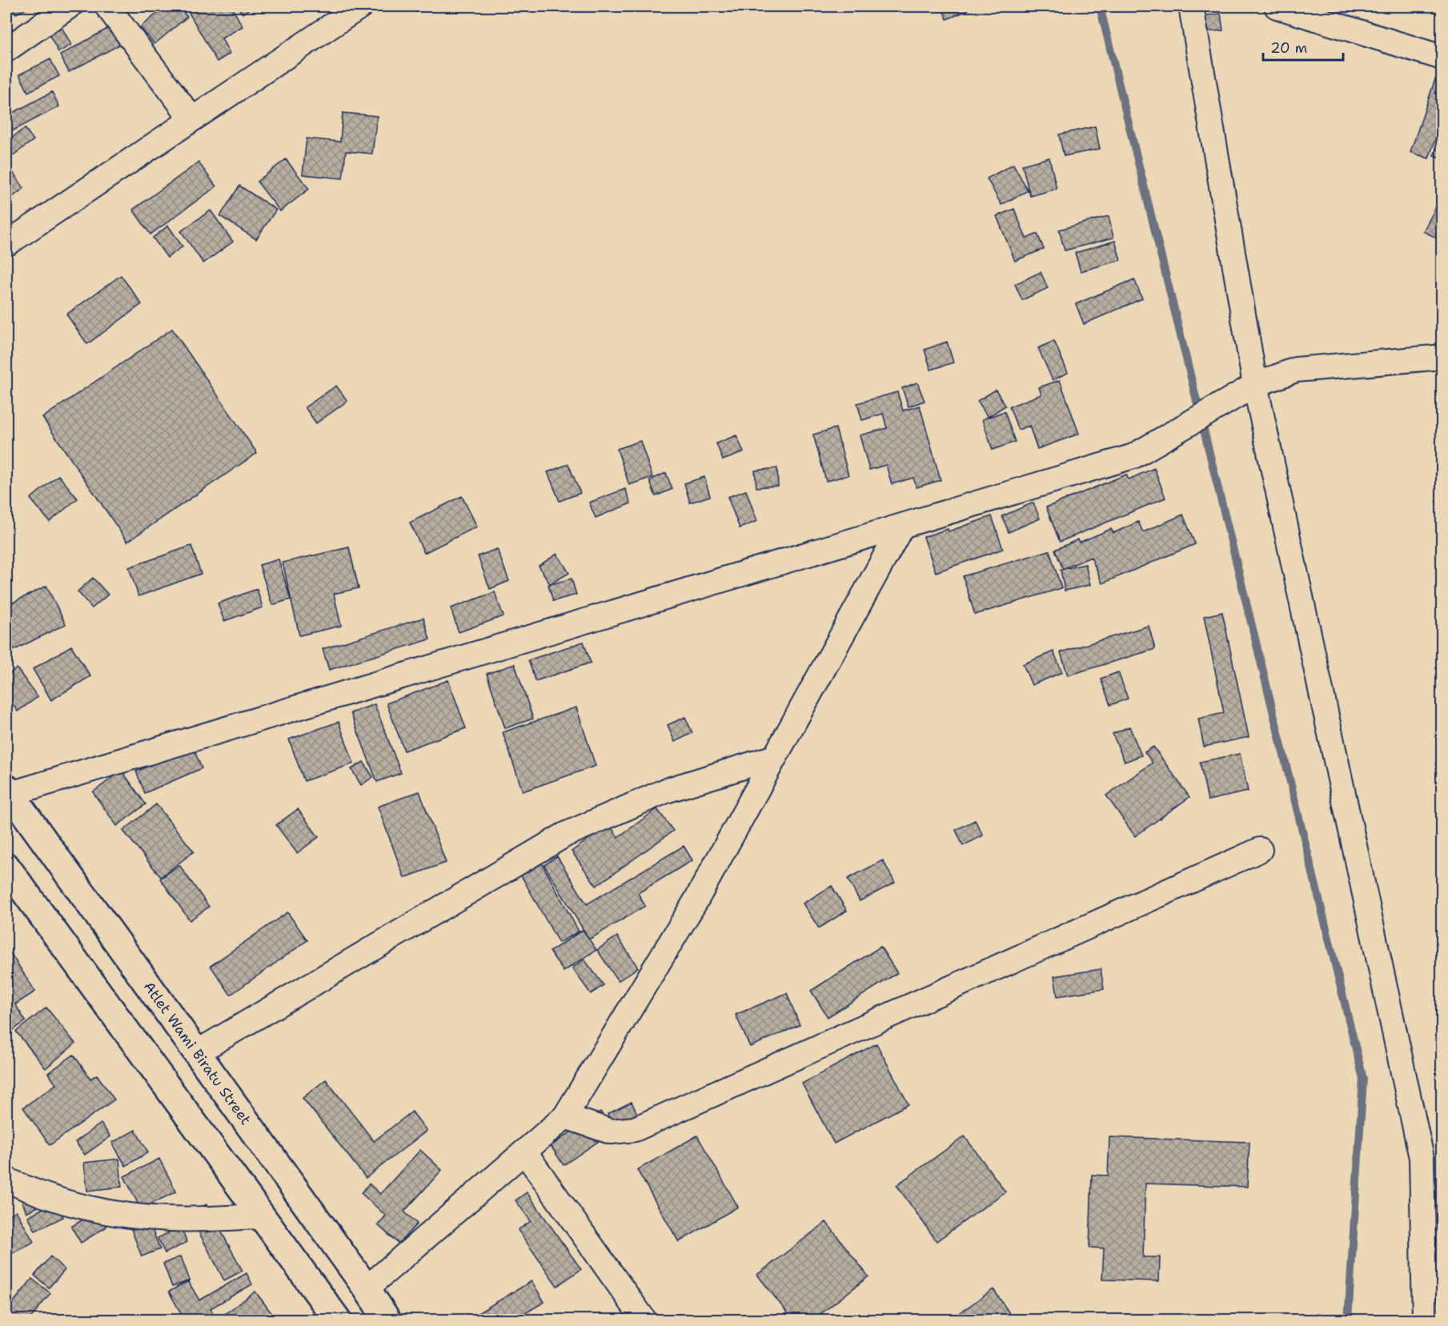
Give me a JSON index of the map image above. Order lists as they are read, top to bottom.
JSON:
{
  "streets": {
    "main road": ["Atlet Wami Biratu Street"]
  },
  "scale_bar": "20 m"
}
